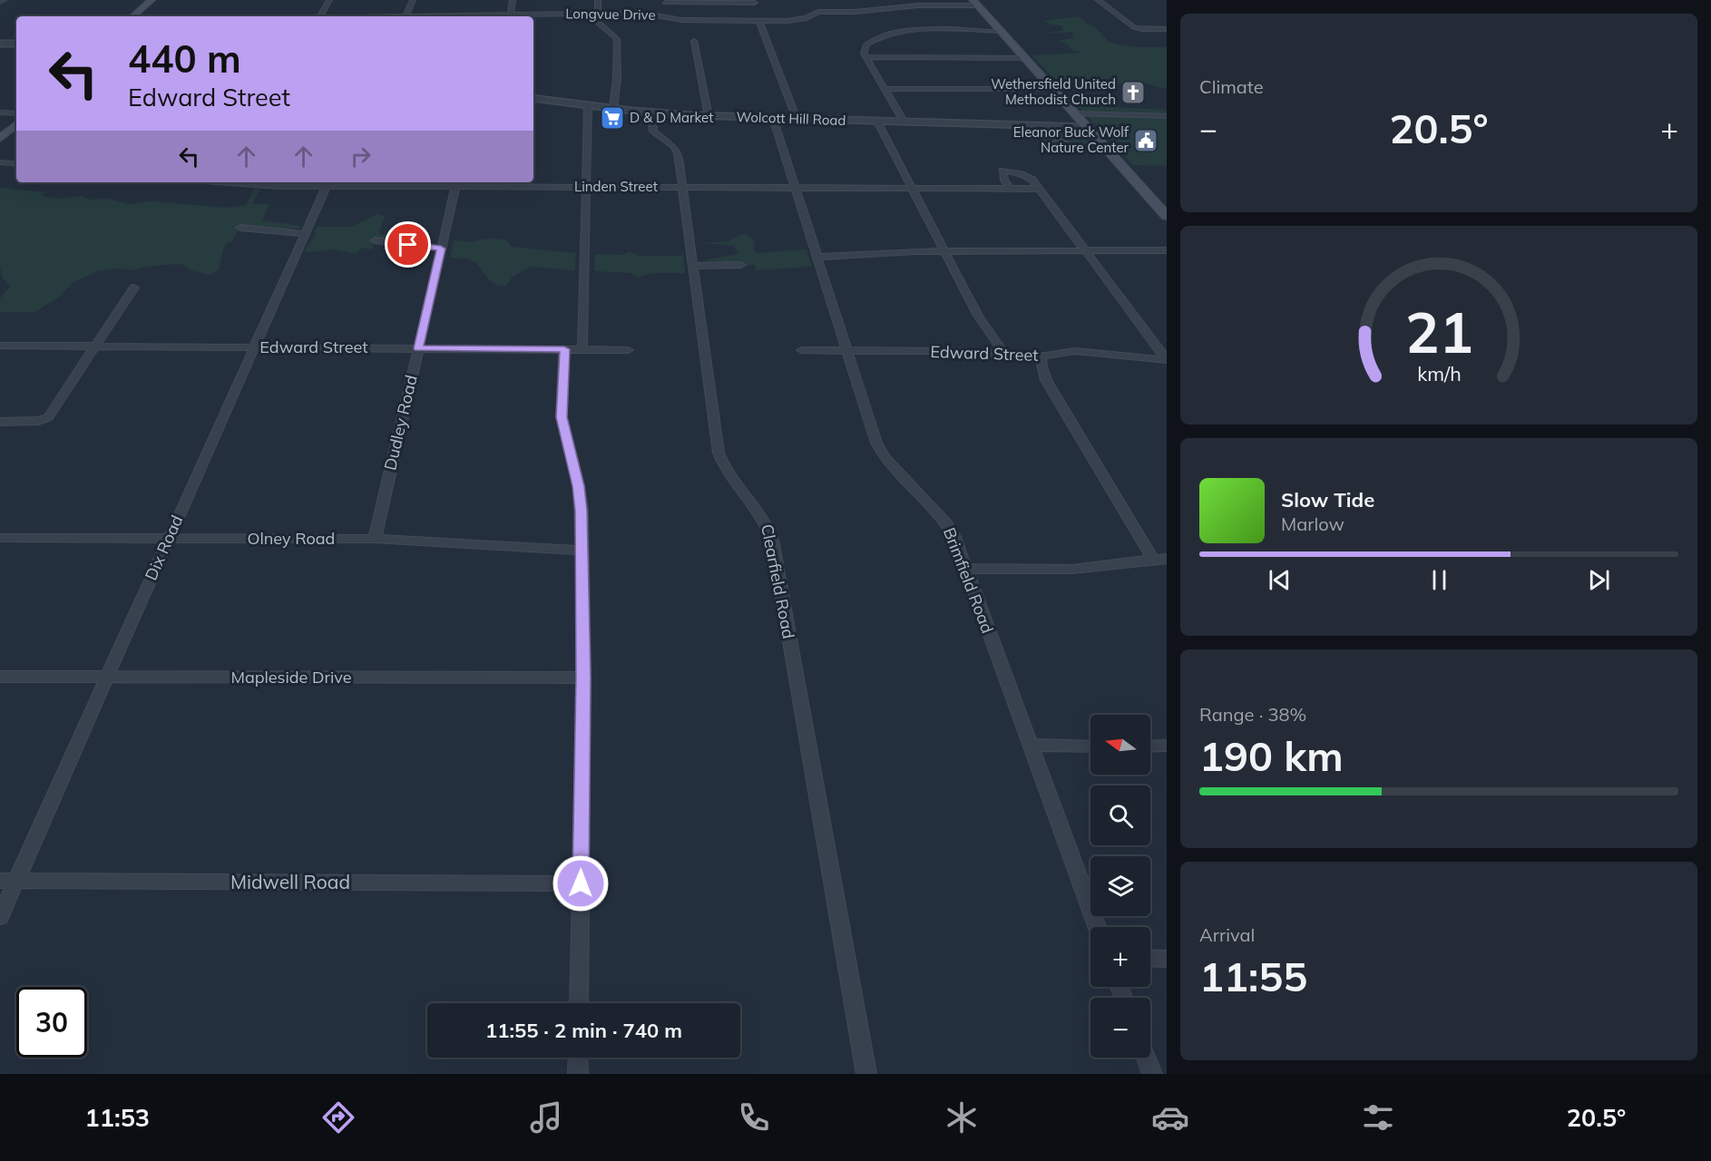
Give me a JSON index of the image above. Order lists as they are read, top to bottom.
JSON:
{
  "streets": {
    "street": [
      "Longvue Drive",
      "Wolcott Hill Road",
      "Linden Street",
      "Edward Street",
      "Dudley Road",
      "Olney Road",
      "Dix Road",
      "Brimfield Road",
      "Clearfield Road",
      "Mapleside Drive",
      "Midwell Road"
    ]
  },
  "crossings": [
    ["Wolcott Hill Road", "Brimfield Road"],
    ["Wolcott Hill Road", "Clearfield Road"],
    ["Linden Street", "Dudley Road"],
    ["Linden Street", "Dix Road"],
    ["Linden Street", "Brimfield Road"],
    ["Linden Street", "Clearfield Road"],
    ["Edward Street", "Dudley Road"],
    ["Edward Street", "Dix Road"],
    ["Edward Street", "Brimfield Road"],
    ["Dudley Road", "Olney Road"],
    ["Olney Road", "Dix Road"],
    ["Dix Road", "Mapleside Drive"],
    ["Dix Road", "Midwell Road"]
  ],
  "places": {
    "church": ["Wethersfield United Methodist Church"],
    "supermarket": ["D & D Market"],
    "public building": ["Eleanor Buck Wolf Nature Center"]
  },
  "north": "left",
  "page": {
    "tile": [
      "Climate",
      ["Range · 38%", "190 km"],
      ["Arrival", "11:55"]
    ],
    "turn": ["440 m", "Edward Street"],
    "heat": ["−", "20.5°", "+"],
    "song": ["Slow Tide", "Marlow"],
    "map_buttons": ["+", "−"],
    "limit": "30",
    "trip": "11:55 · 2 min · 740 m",
    "tabs": ["11:53", "20.5°"],
    "gauge": ["21", "km/h"]
  }
}
